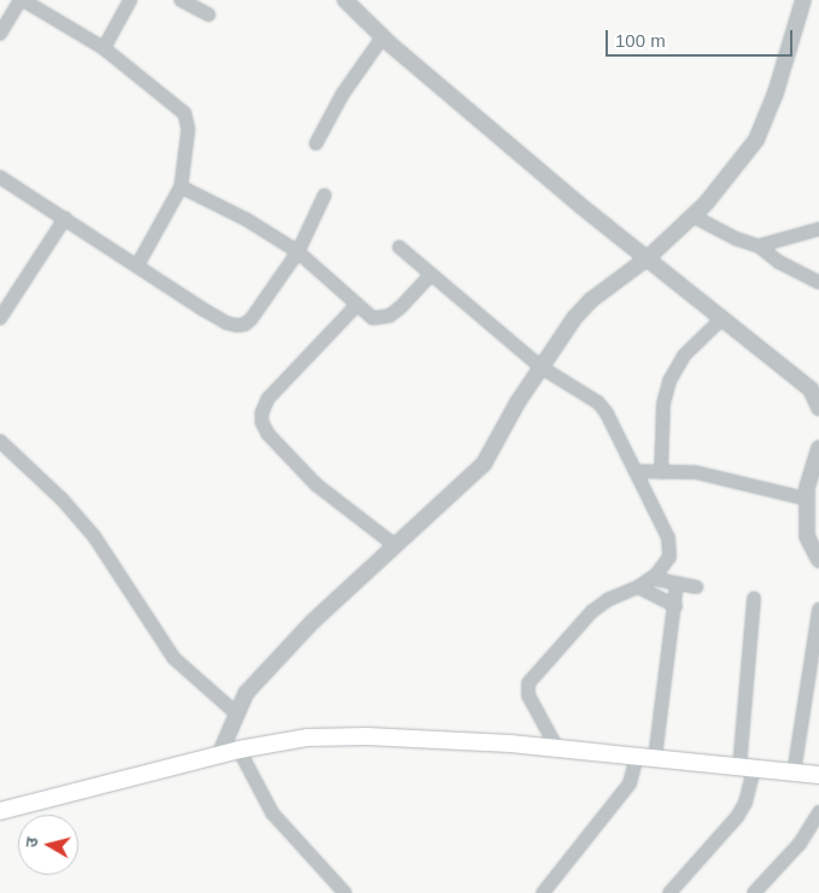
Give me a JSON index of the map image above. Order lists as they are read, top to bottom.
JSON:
{
  "scale_bar": "100 m",
  "north": "left"
}
